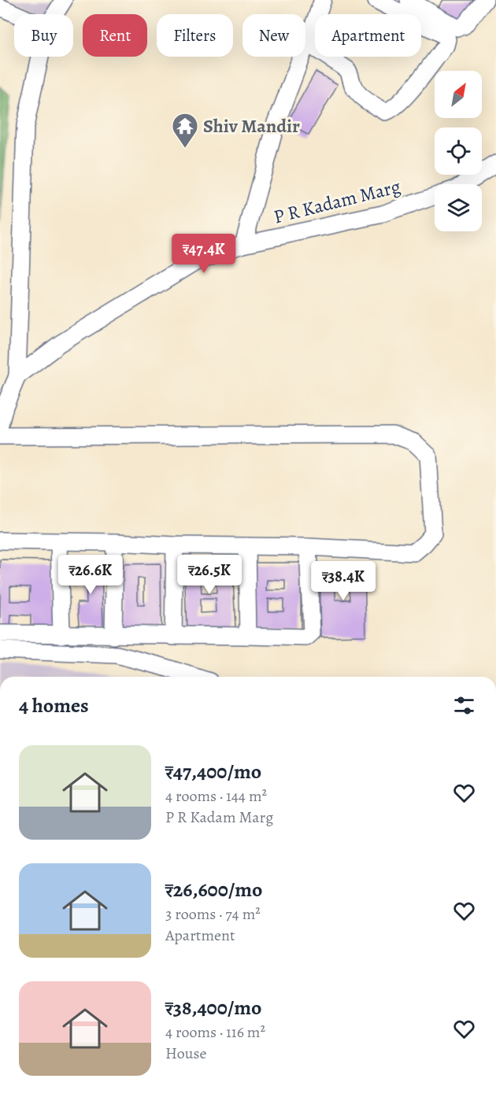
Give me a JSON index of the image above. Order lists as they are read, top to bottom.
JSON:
{
  "streets": {
    "street": ["P R Kadam Marg"]
  },
  "places": {
    "temple": ["Shiv Mandir"]
  },
  "north": "top right",
  "page": {
    "chip": [
      "Buy",
      "Rent",
      "Filters",
      "New",
      "Apartment"
    ],
    "price": [
      "₹47.4K",
      "₹26.6K",
      "₹26.5K",
      "₹38.4K"
    ],
    "heading": "4 homes",
    "list": [
      {
        "name": "₹47,400/mo",
        "note": "4 rooms · 144 m² · P R Kadam Marg"
      },
      {
        "name": "₹26,600/mo",
        "note": "3 rooms · 74 m² · Apartment"
      },
      {
        "name": "₹38,400/mo",
        "note": "4 rooms · 116 m² · House"
      }
    ]
  }
}
